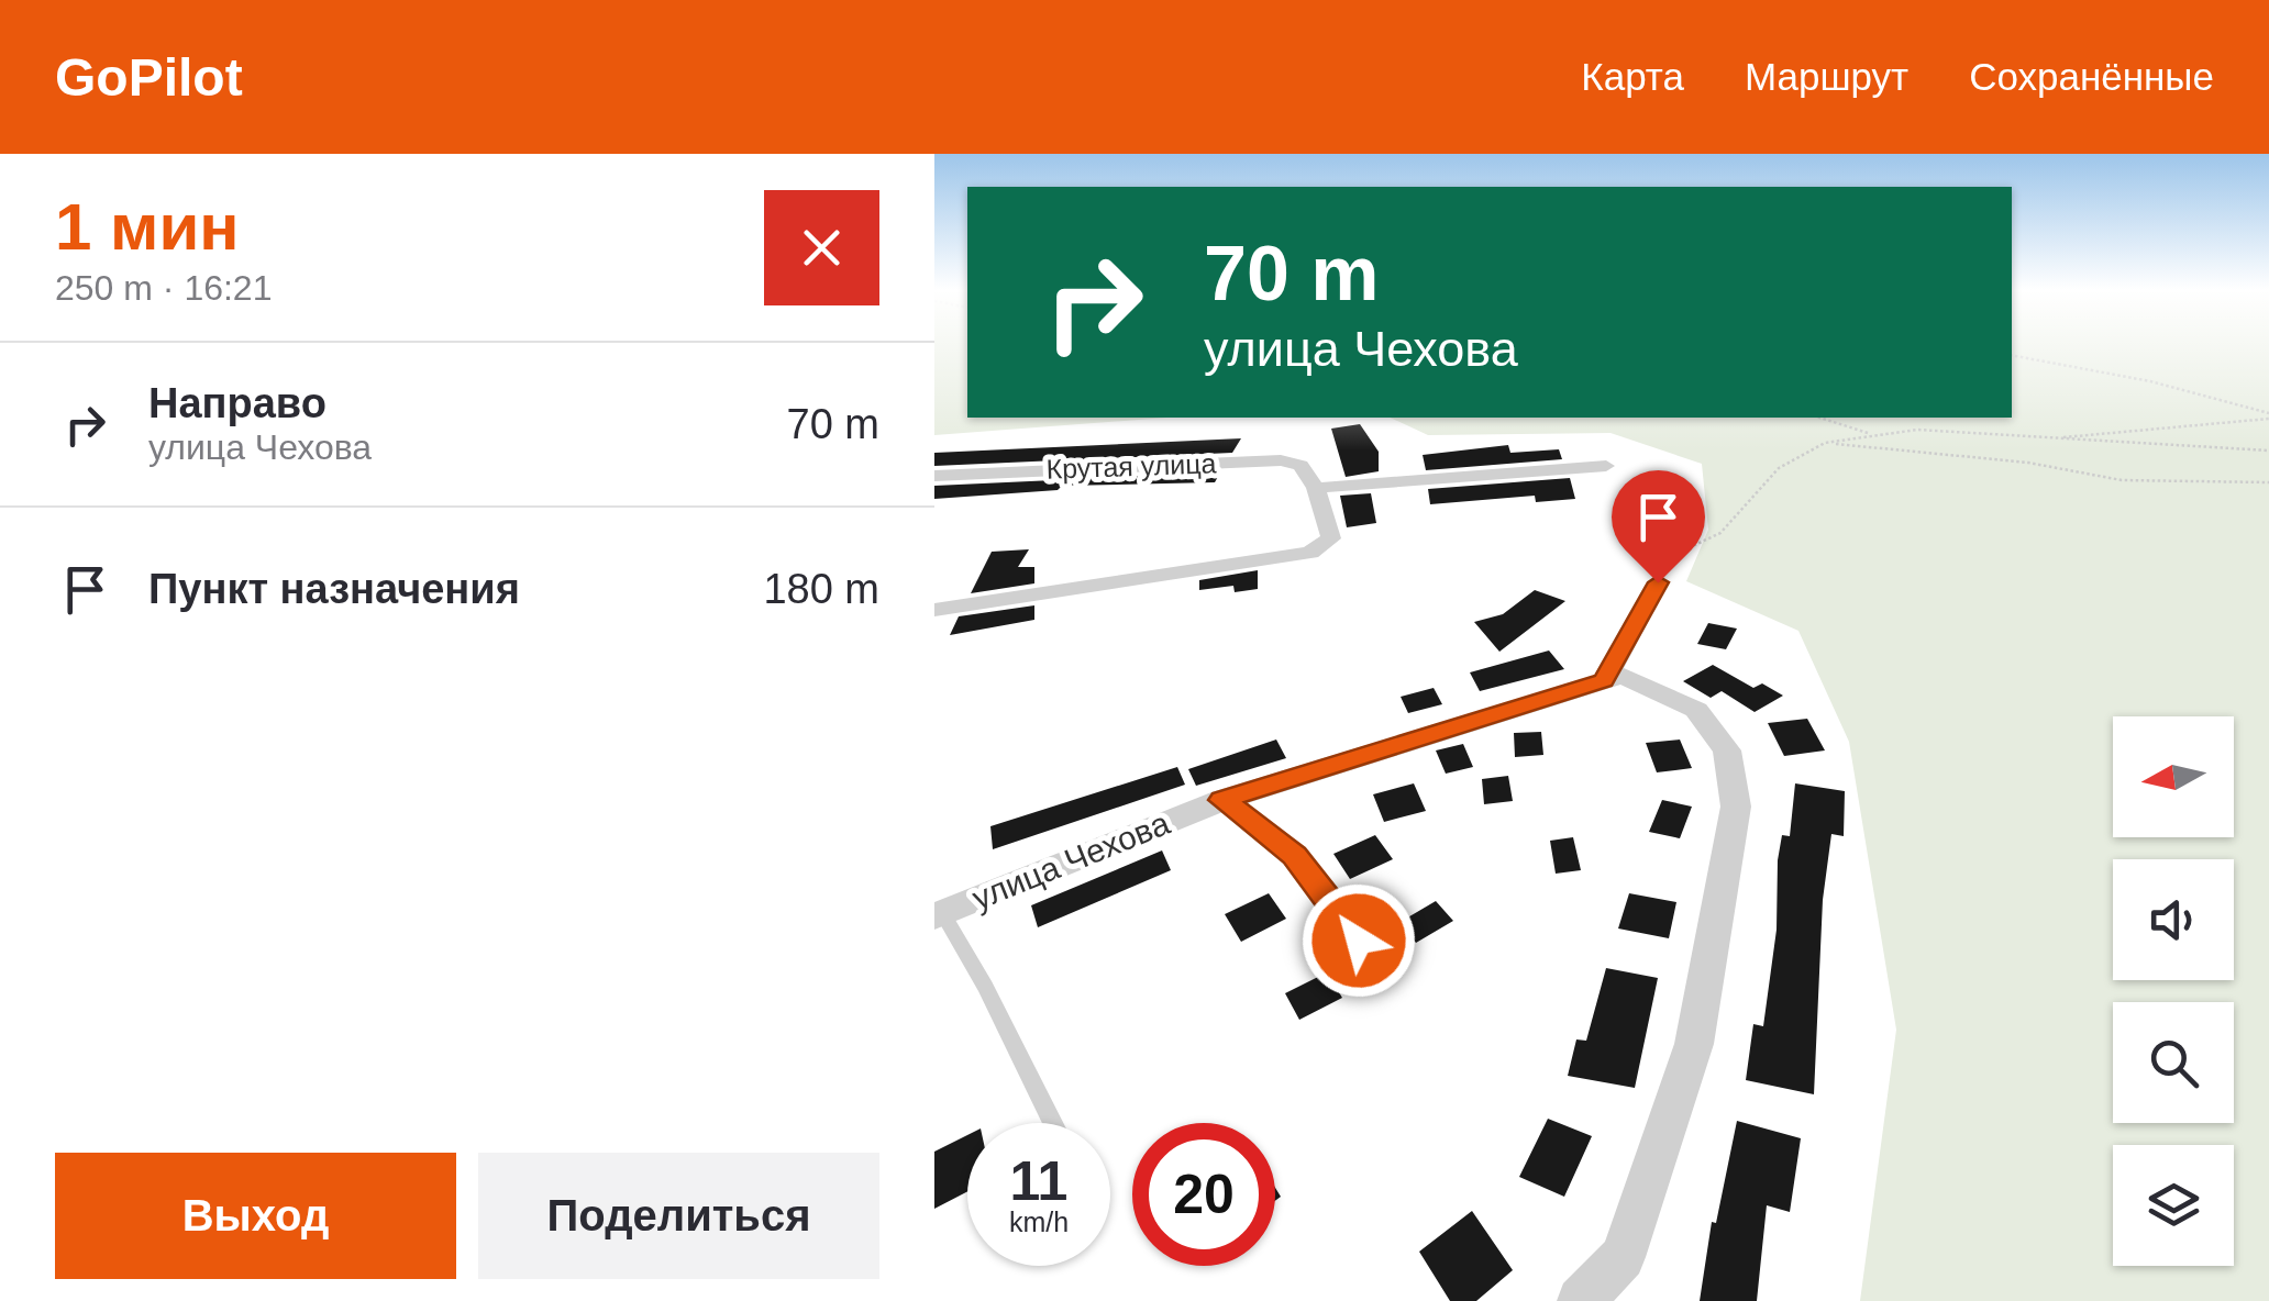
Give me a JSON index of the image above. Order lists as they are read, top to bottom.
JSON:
{
  "streets": {
    "street": ["Крутая улица", "улица Чехова"]
  },
  "north": "left",
  "page": {
    "header": "GoPilot",
    "nav": ["Карта", "Маршрут", "Сохранённые"],
    "heading": ["1 мин", "250 m · 16:21"],
    "turn": ["70 m", "улица Чехова"],
    "list": [
      {
        "name": "Направо",
        "note": "улица Чехова",
        "value": "70 m"
      },
      {
        "name": "Пункт назначения",
        "value": "180 m"
      }
    ],
    "speed": "11 km/h",
    "limit": "20",
    "buttons": ["Выход", "Поделиться"]
  }
}
